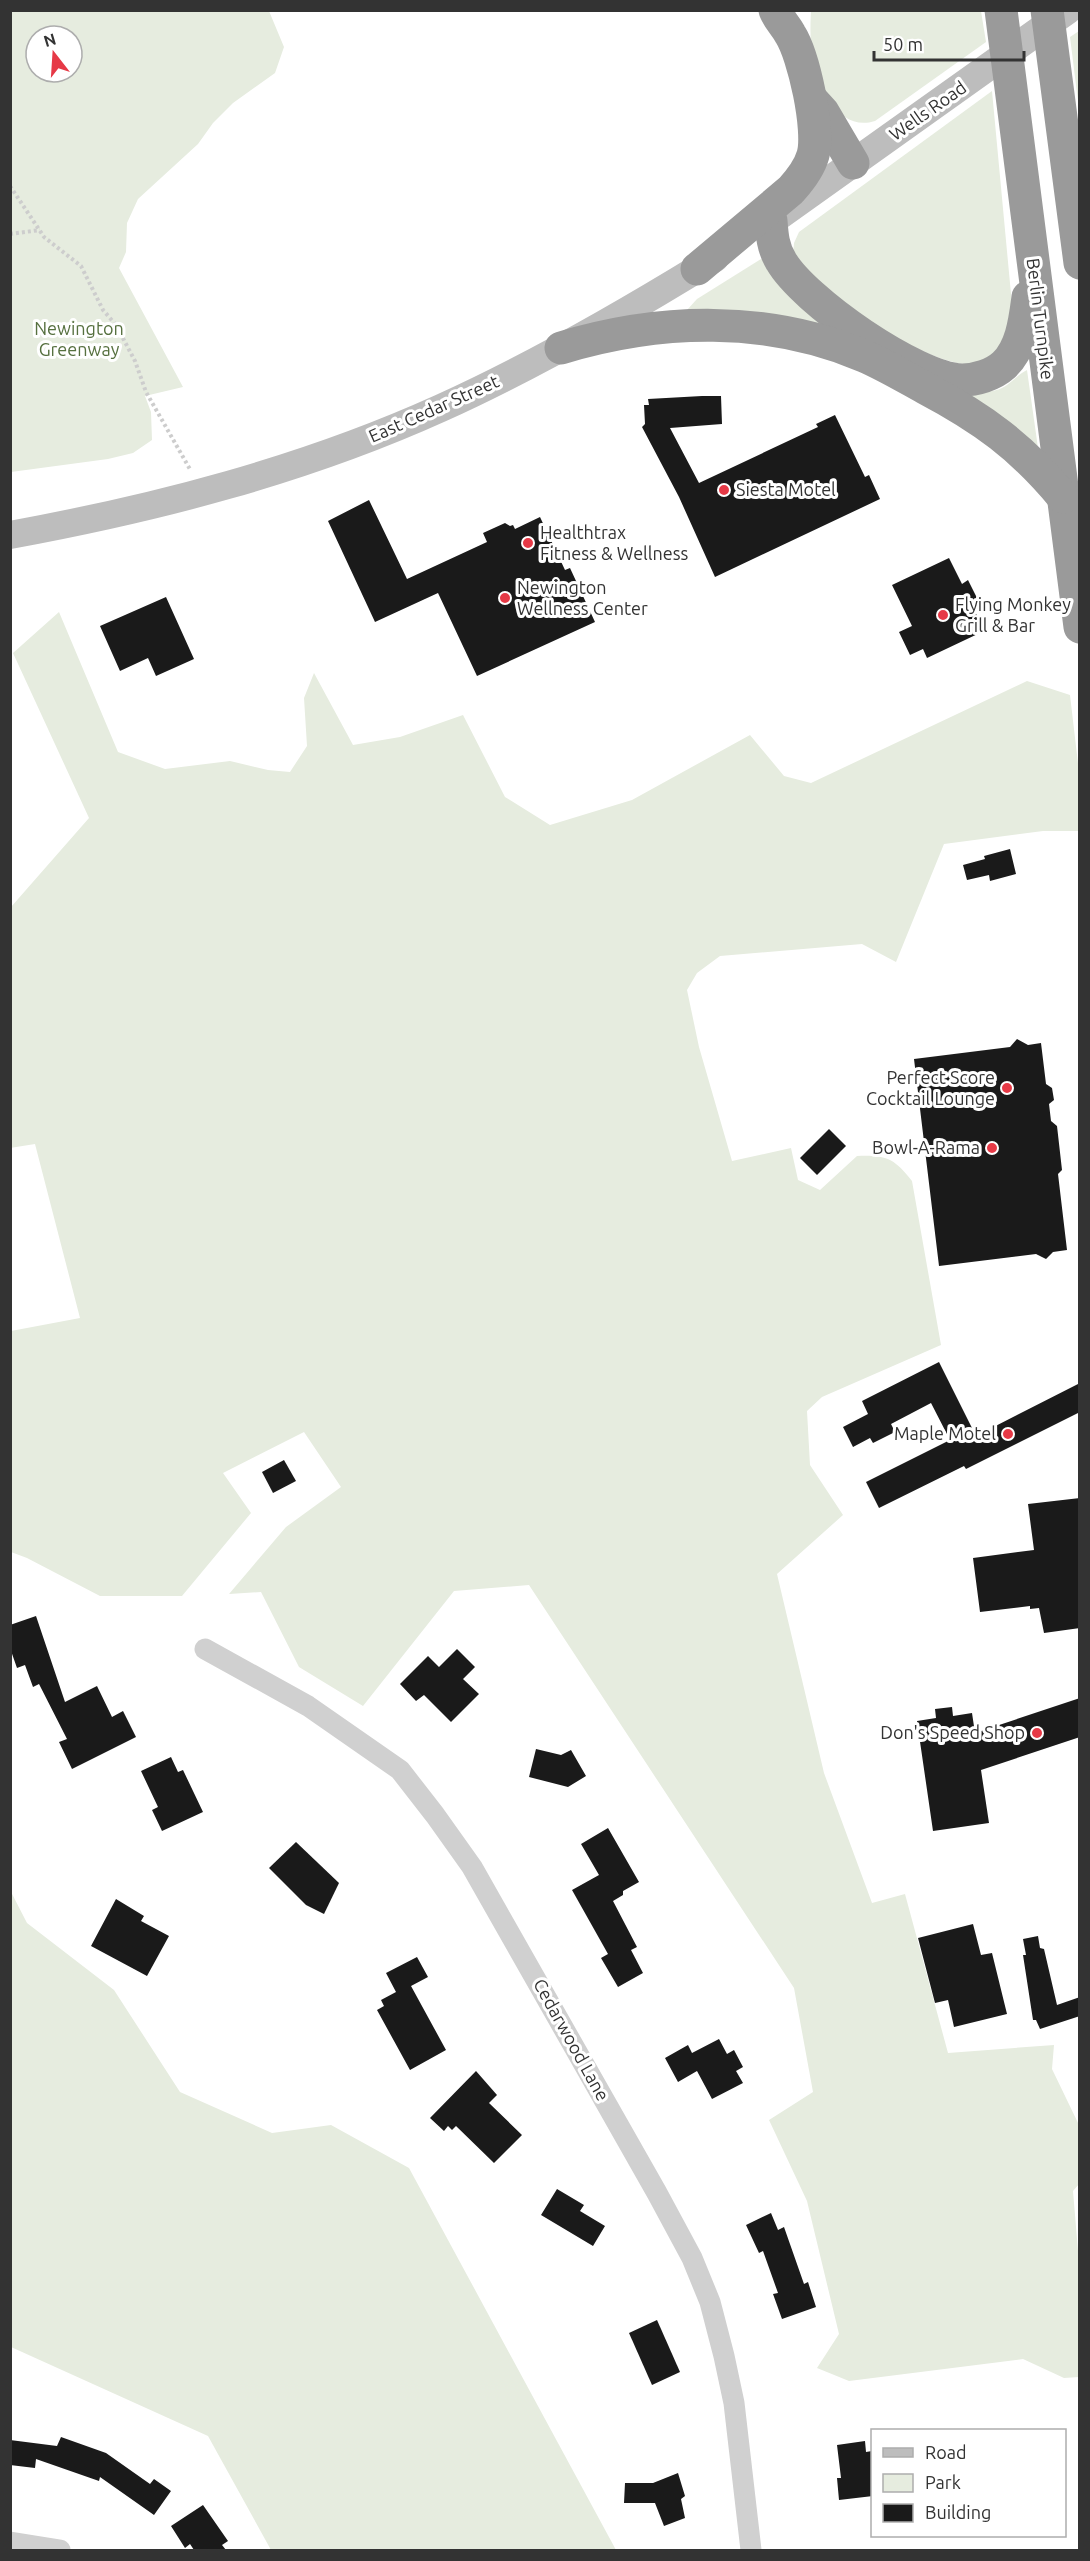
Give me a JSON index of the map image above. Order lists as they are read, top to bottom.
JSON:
{
  "streets": {
    "highway": ["Berlin Turnpike"],
    "main road": ["Wells Road", "East Cedar Street"],
    "street": ["Cedarwood Lane"]
  },
  "crossings": [
    ["Wells Road", "East Cedar Street"]
  ],
  "parks": ["Newington Greenway"],
  "places": [
    "Siesta Motel",
    "Healthtrax Fitness & Wellness",
    "Newington Wellness Center",
    "Flying Monkey Grill & Bar",
    "Perfect Score Cocktail Lounge",
    "Bowl-A-Rama",
    "Maple Motel",
    "Don's Speed Shop"
  ],
  "legend": ["Road", "Park", "Building"],
  "scale_bar": "50 m",
  "north": "top"
}
